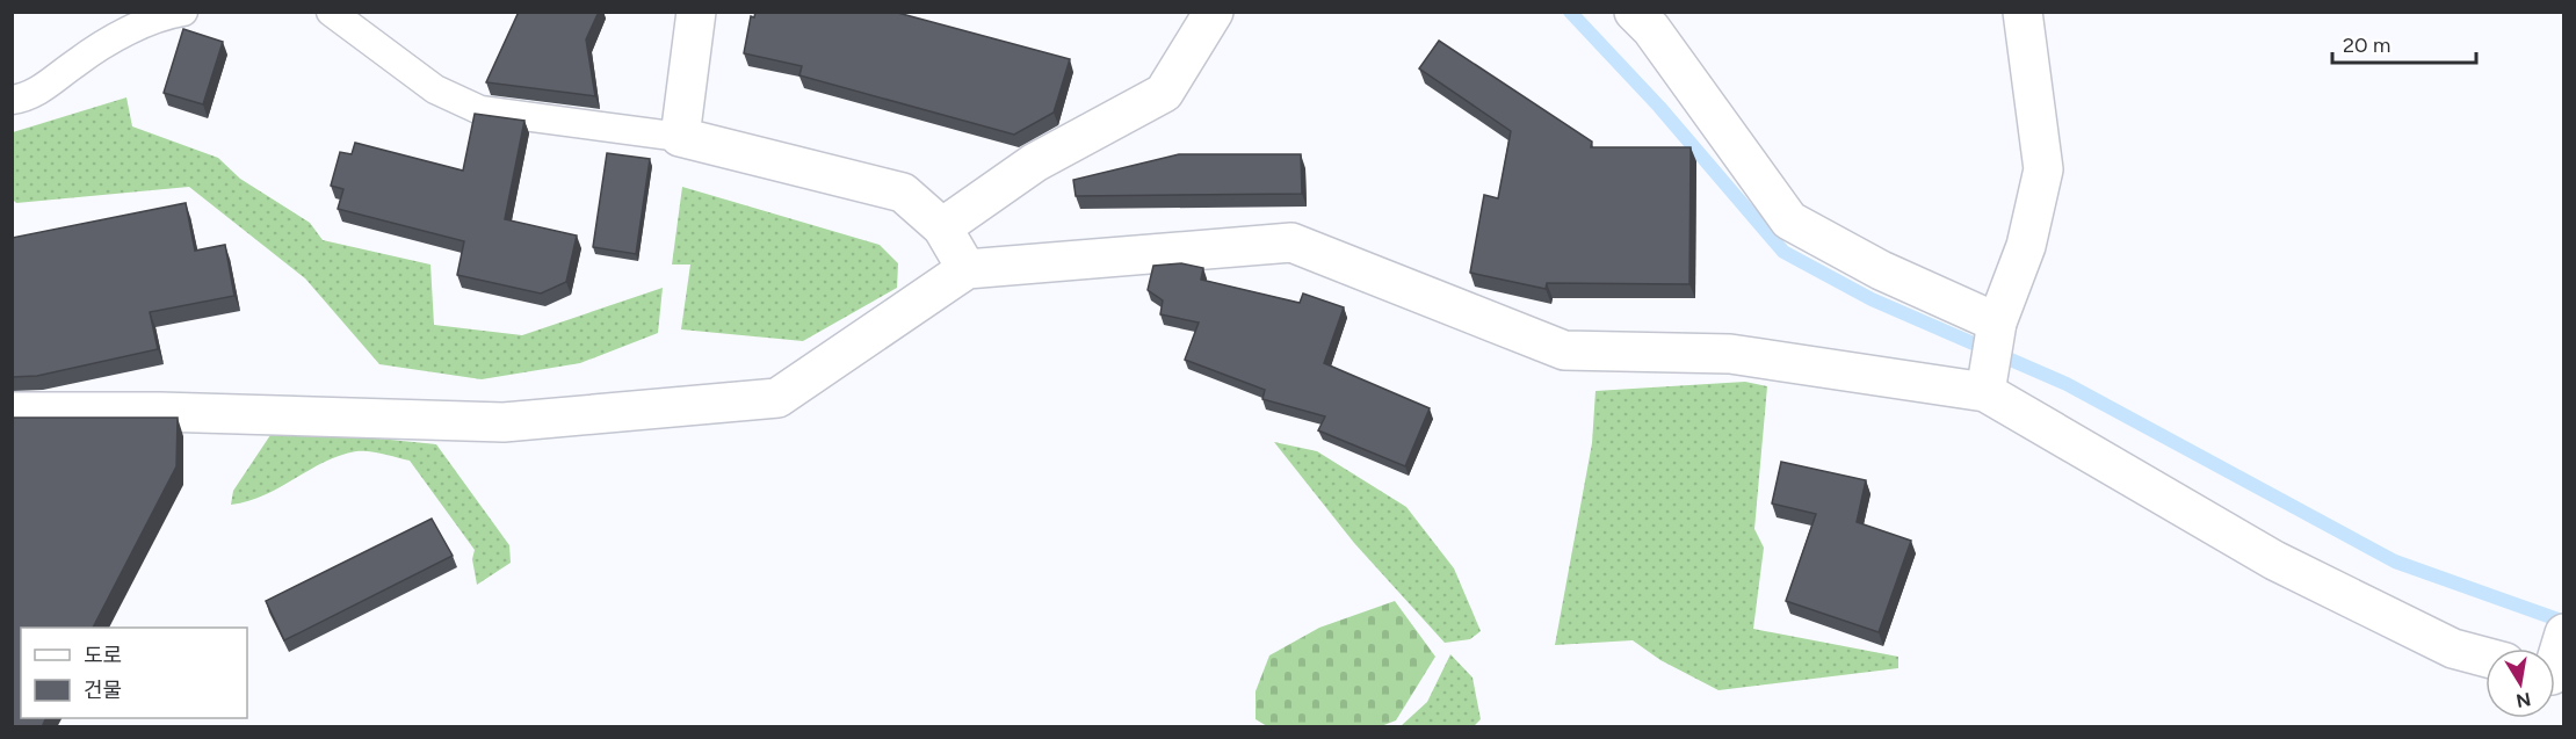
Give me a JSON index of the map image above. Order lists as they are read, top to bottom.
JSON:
{
  "legend": ["도로", "건물"],
  "scale_bar": "20 m",
  "north": "bottom"
}
